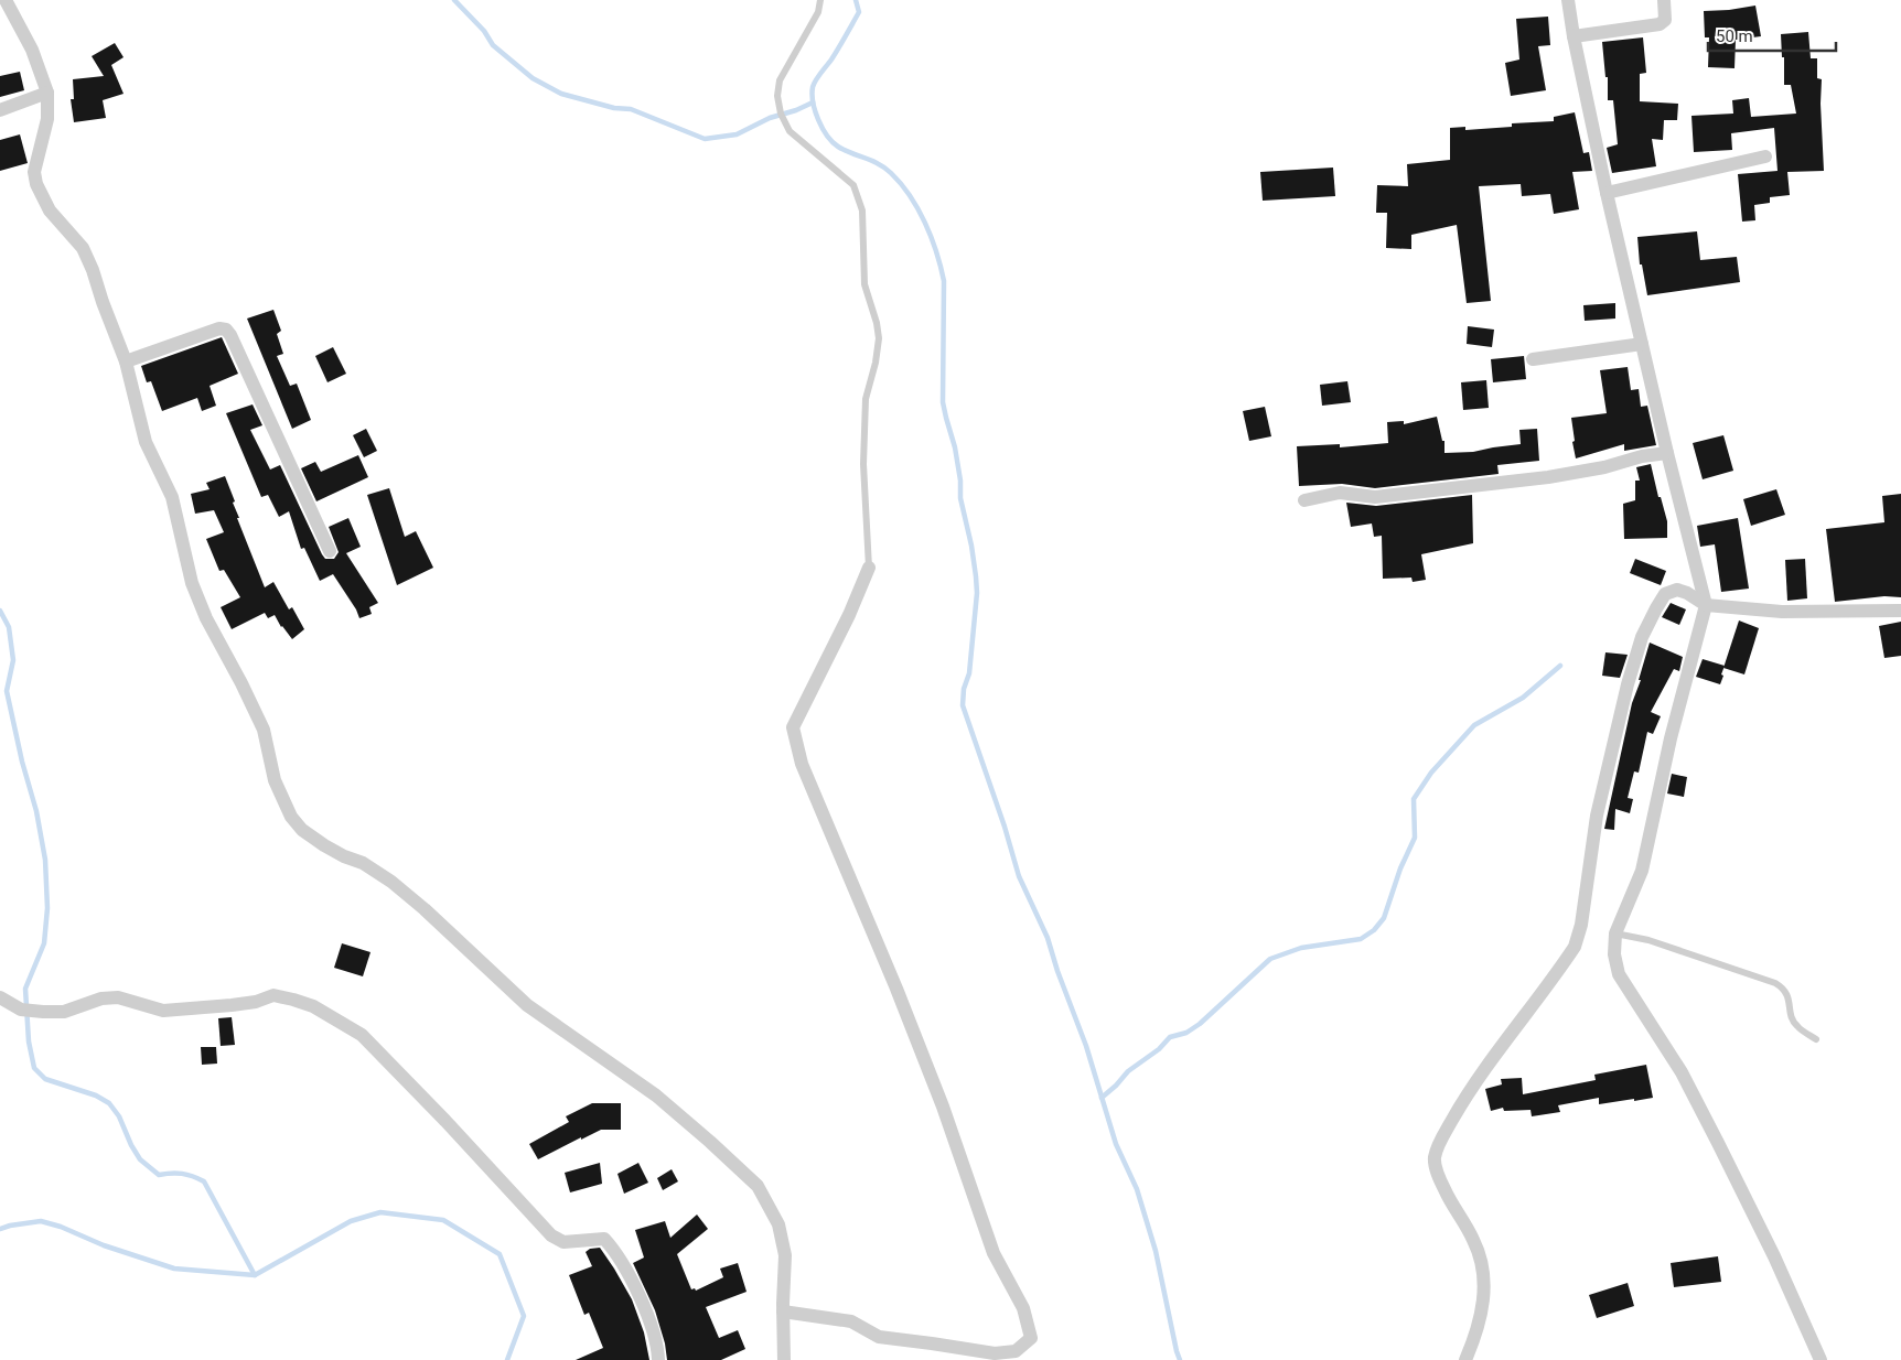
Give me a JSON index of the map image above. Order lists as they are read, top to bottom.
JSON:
{
  "scale_bar": "50 m"
}
